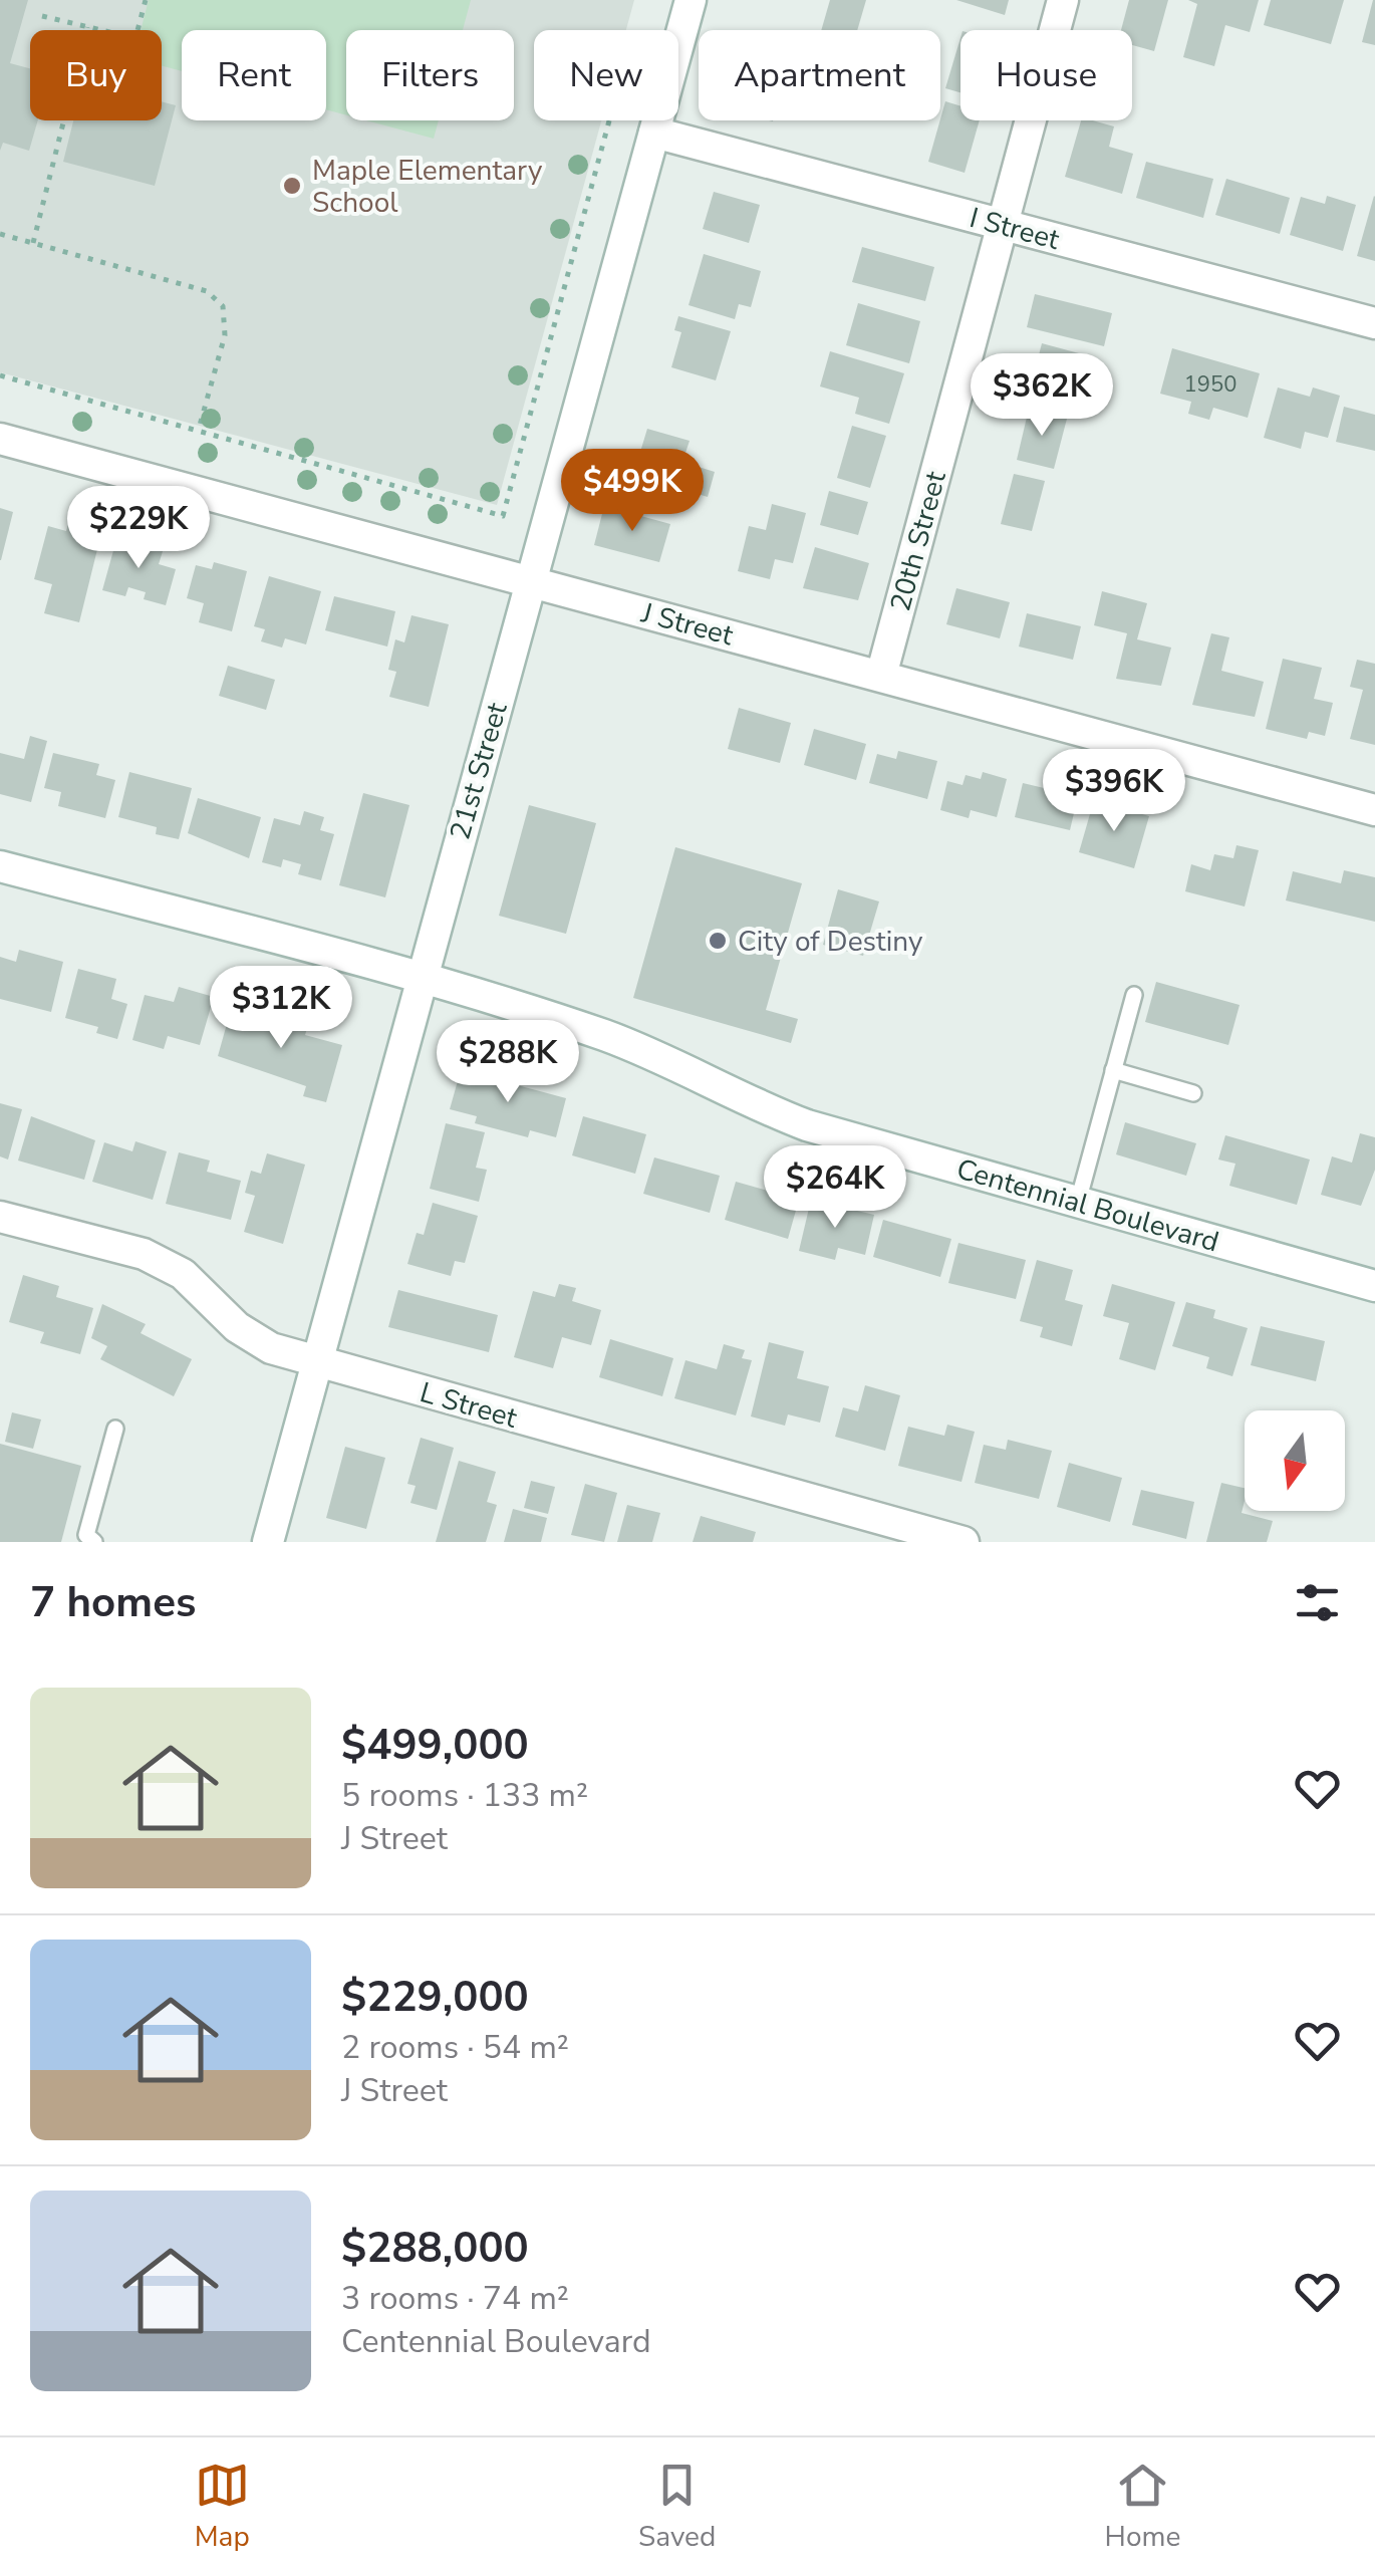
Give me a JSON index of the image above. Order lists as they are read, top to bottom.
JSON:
{
  "streets": {
    "street": [
      "I Street",
      "20th Street",
      "J Street",
      "21st Street",
      "Centennial Boulevard",
      "L Street"
    ]
  },
  "crossings": [
    ["I Street", "20th Street"],
    ["I Street", "21st Street"],
    ["20th Street", "J Street"],
    ["J Street", "21st Street"],
    ["21st Street", "Centennial Boulevard"],
    ["21st Street", "L Street"]
  ],
  "places": ["Maple Elementary School", "City of Destiny"],
  "house_numbers": ["1950"],
  "north": "bottom",
  "page": {
    "chip": [
      "Buy",
      "Rent",
      "Filters",
      "New",
      "Apartment",
      "House"
    ],
    "price": [
      "$362K",
      "$499K",
      "$229K",
      "$396K",
      "$312K",
      "$288K",
      "$264K"
    ],
    "heading": "7 homes",
    "list": [
      {
        "name": "$499,000",
        "note": "5 rooms · 133 m² · J Street"
      },
      {
        "name": "$229,000",
        "note": "2 rooms · 54 m² · J Street"
      },
      {
        "name": "$288,000",
        "note": "3 rooms · 74 m² · Centennial Boulevard"
      }
    ],
    "tabs": ["Map", "Saved", "Home"]
  }
}
